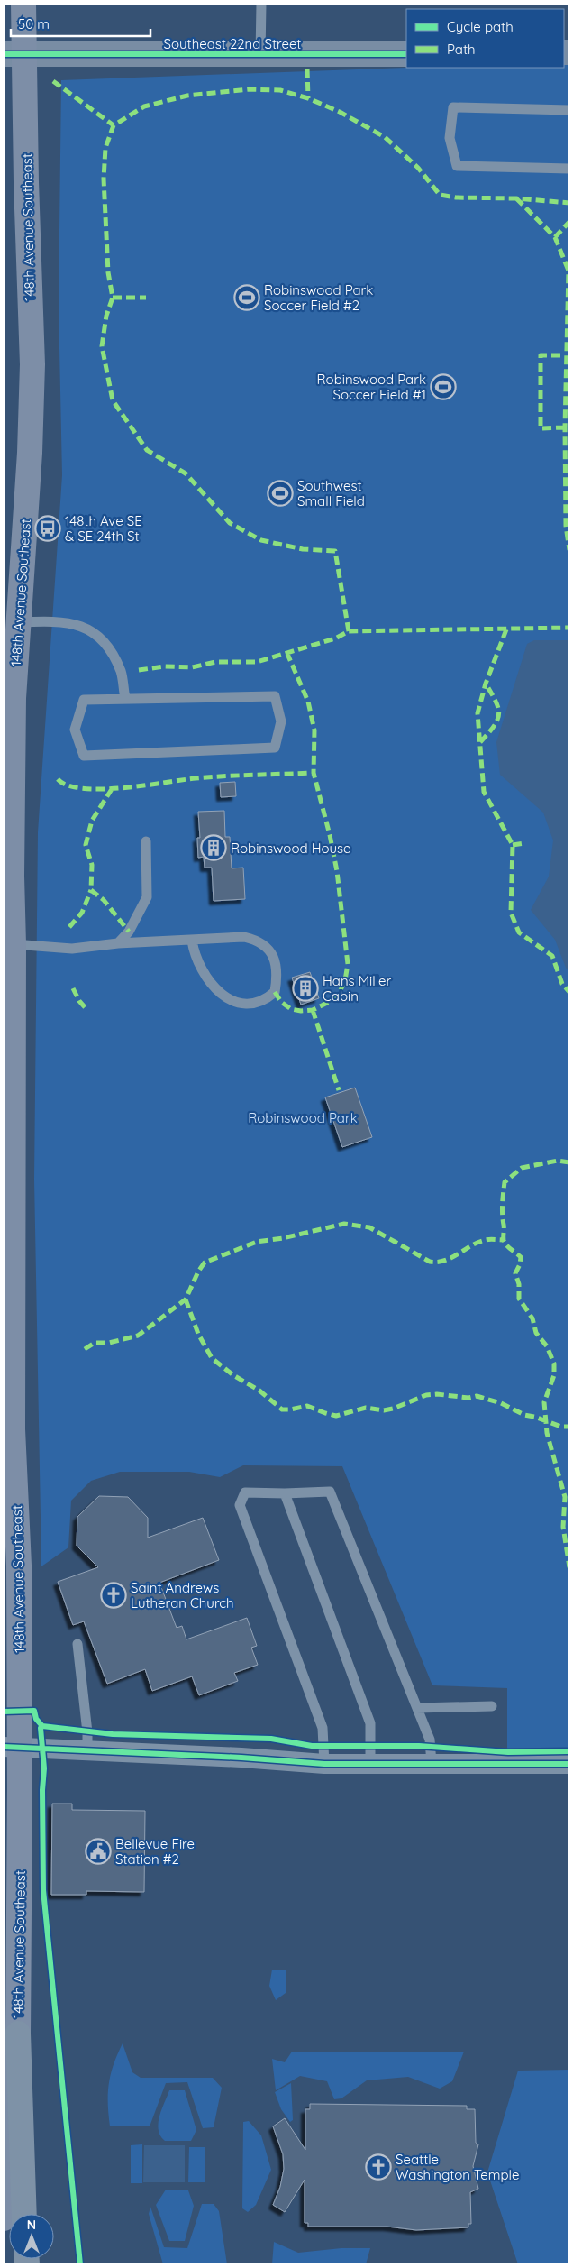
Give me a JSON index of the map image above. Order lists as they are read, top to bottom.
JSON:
{
  "streets": {
    "main road": ["148th Avenue Southeast"],
    "street": ["Southeast 22nd Street"]
  },
  "crossings": [
    ["Southeast 22nd Street", "148th Avenue Southeast"]
  ],
  "parks": ["Robinswood Park"],
  "places": {
    "sports": ["Robinswood Park Soccer Field #2", "Robinswood Park Soccer Field #1", "Southwest Small Field"],
    "bus stop": ["148th Ave SE & SE 24th St"],
    "building": ["Robinswood House", "Hans Miller Cabin"],
    "church": ["Saint Andrews Lutheran Church", "Seattle Washington Temple"],
    "public building": ["Bellevue Fire Station #2"]
  },
  "legend": ["Cycle path", "Path"],
  "scale_bar": "50 m",
  "north": "top"
}
